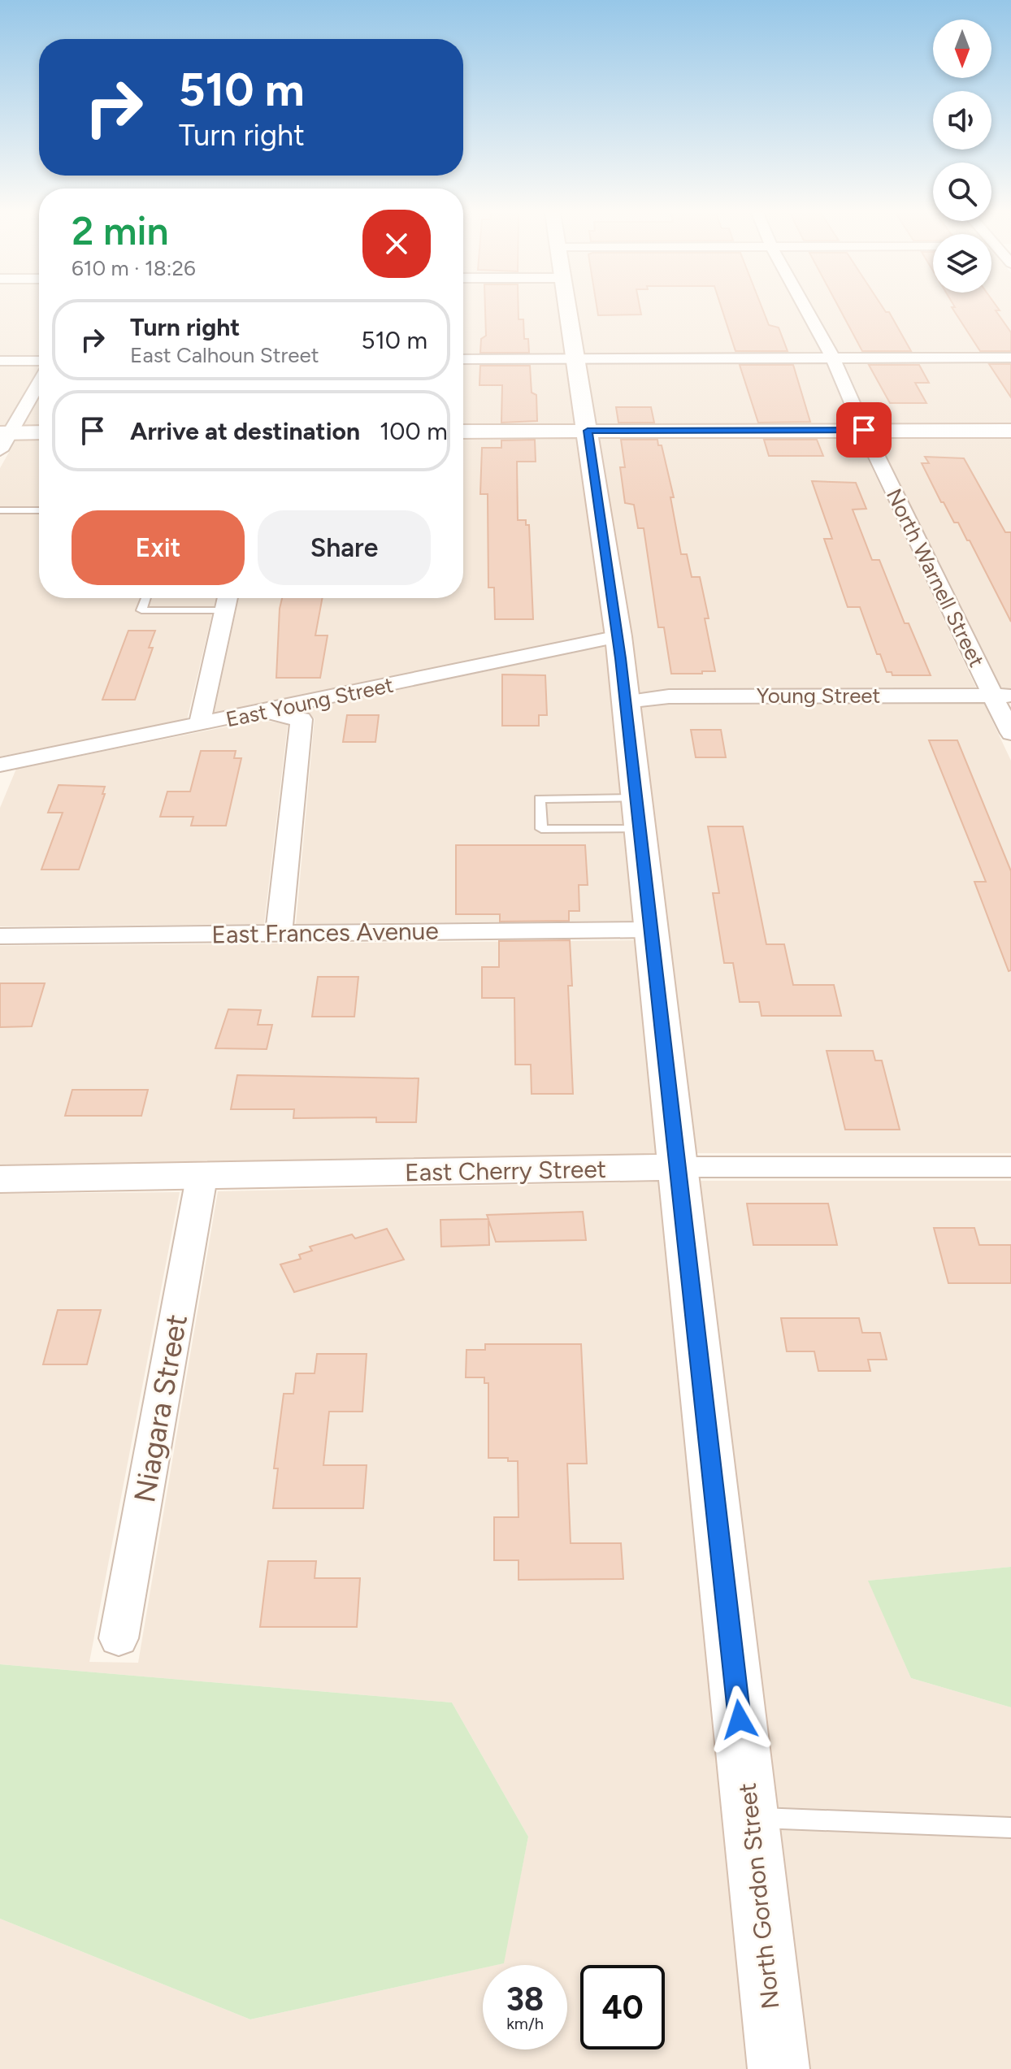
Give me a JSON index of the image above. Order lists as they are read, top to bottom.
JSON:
{
  "streets": {
    "street": [
      "North Warnell Street",
      "Young Street",
      "East Young Street",
      "East Frances Avenue",
      "East Cherry Street",
      "Niagara Street",
      "North Gordon Street"
    ]
  },
  "crossings": [
    ["North Warnell Street", "Young Street"],
    ["Young Street", "North Gordon Street"],
    ["East Young Street", "North Gordon Street"],
    ["East Frances Avenue", "North Gordon Street"],
    ["East Cherry Street", "Niagara Street"],
    ["East Cherry Street", "North Gordon Street"]
  ],
  "north": "bottom",
  "page": {
    "turn": ["510 m", "Turn right"],
    "heading": ["2 min", "610 m · 18:26"],
    "list": [
      {
        "name": "Turn right",
        "note": "East Calhoun Street",
        "value": "510 m"
      },
      {
        "name": "Arrive at destination",
        "value": "100 m"
      }
    ],
    "buttons": ["Exit", "Share"],
    "speed": "38 km/h",
    "limit": "40"
  }
}
